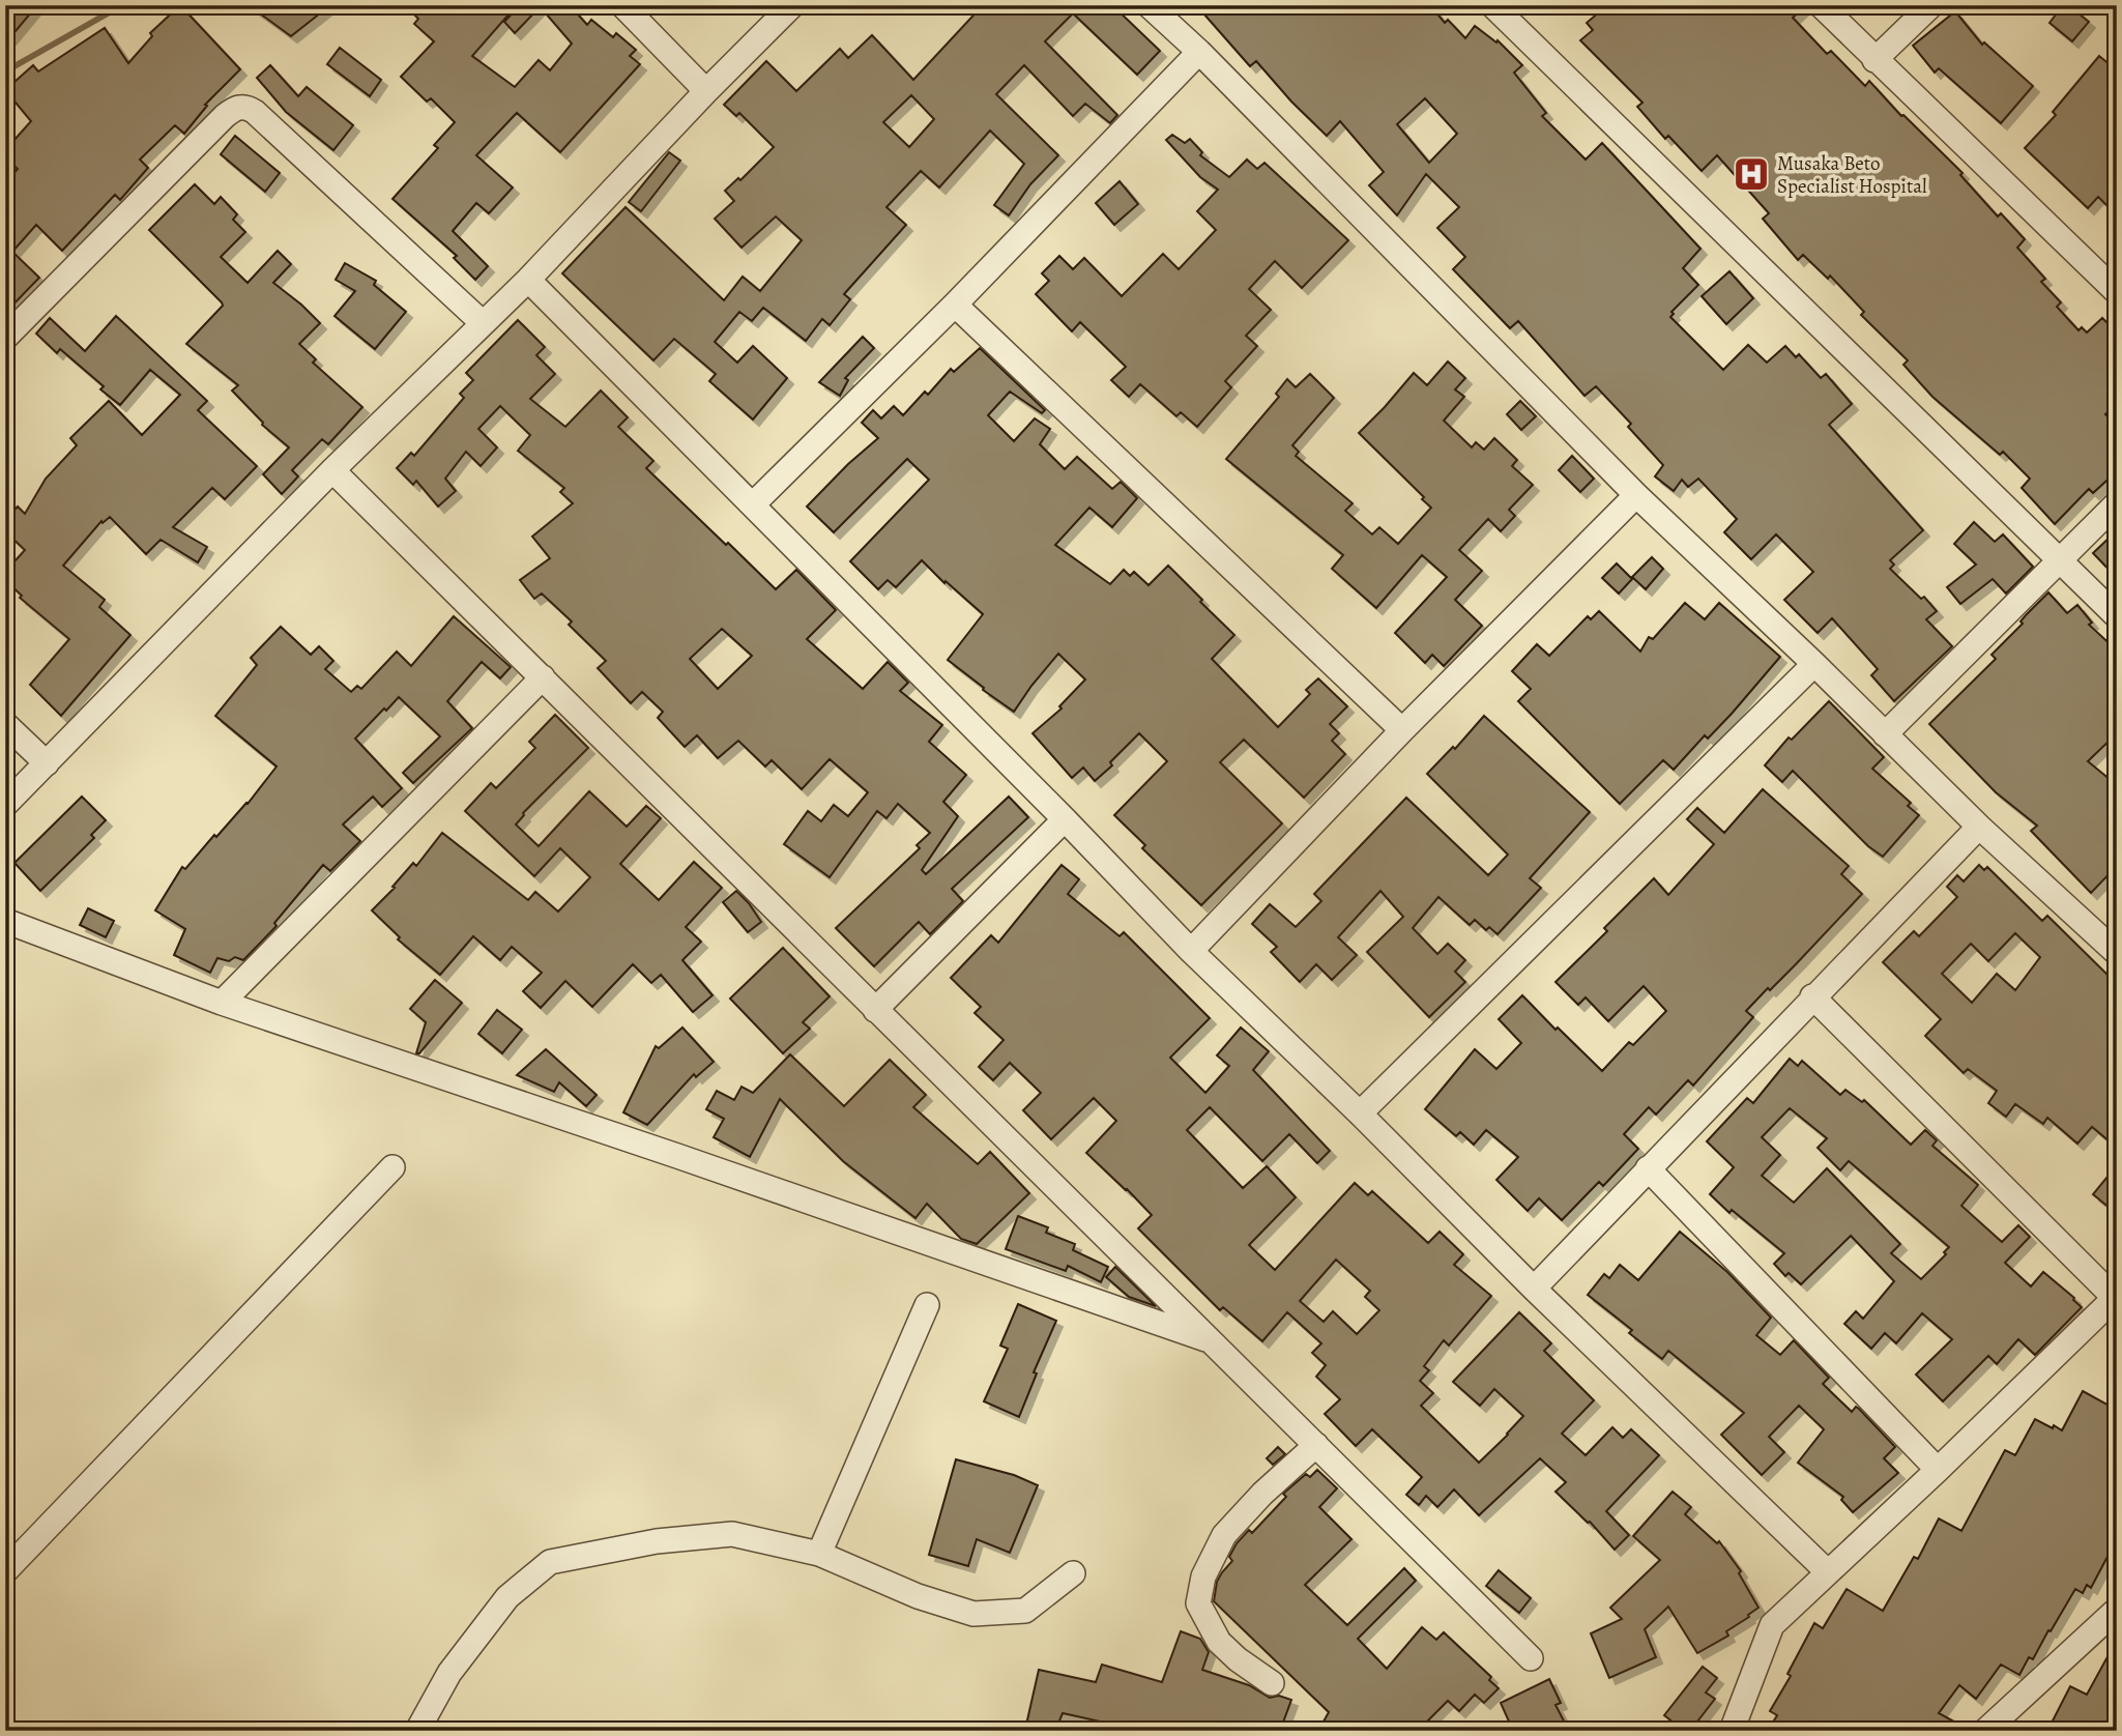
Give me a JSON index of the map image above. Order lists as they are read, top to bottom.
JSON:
{
  "places": {
    "hospital": ["Musaka Beto Specialist Hospital"]
  }
}
